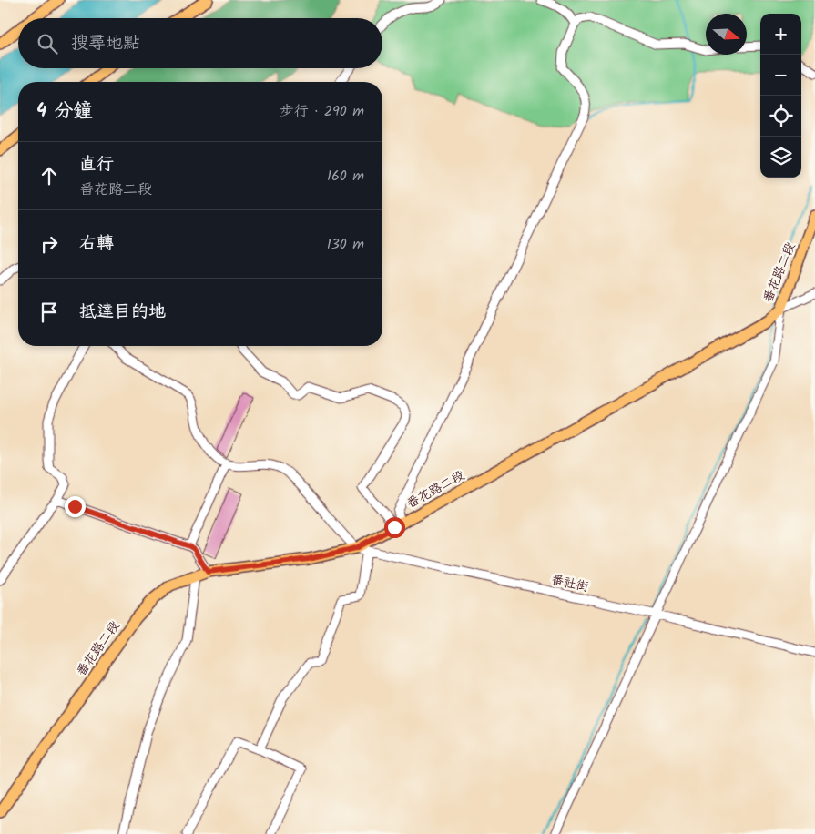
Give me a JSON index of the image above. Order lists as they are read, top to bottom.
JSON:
{
  "streets": {
    "main road": ["番花路二段"],
    "street": ["番社街"]
  },
  "crossings": [
    ["番花路二段", "番社街"]
  ],
  "north": "right",
  "page": {
    "map_buttons": ["+", "−"],
    "search": "搜尋地點",
    "heading": ["4 分鐘", "步行 · 290 m"],
    "list": [
      ["直行", "番花路二段", "160 m"],
      ["右轉", "130 m"],
      "抵達目的地"
    ]
  }
}
